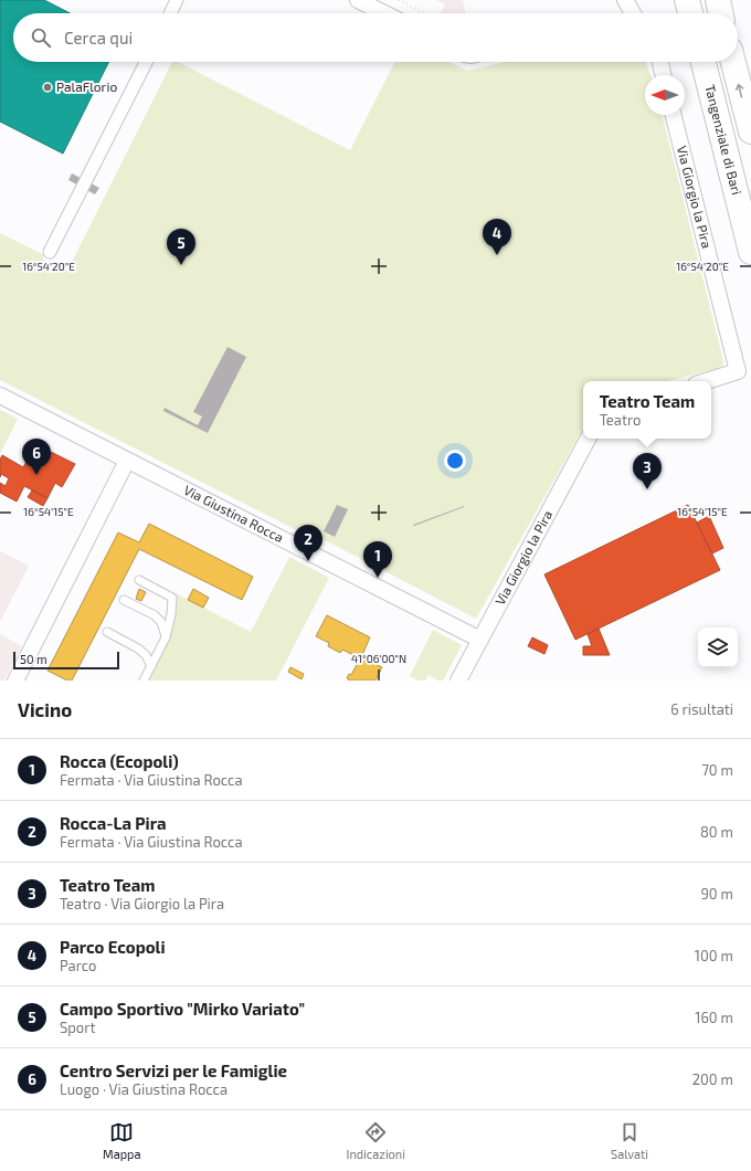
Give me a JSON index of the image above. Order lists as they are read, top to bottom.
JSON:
{
  "streets": {
    "highway": ["Tangenziale di Bari"],
    "street": ["Via Giorgio la Pira", "Via Giustina Rocca"]
  },
  "crossings": [
    ["Via Giorgio la Pira", "Via Giustina Rocca"]
  ],
  "places": ["PalaFlorio"],
  "scale_bar": "50 m",
  "north": "left",
  "page": {
    "search": "Cerca qui",
    "pins": [
      "4",
      "5",
      "6",
      "3",
      "2",
      "1"
    ],
    "popup": ["Teatro Team", "Teatro"],
    "scale": "50 m",
    "heading": ["Vicino", "6 risultati"],
    "list": [
      {
        "mark": "1",
        "name": "Rocca (Ecopoli)",
        "note": "Fermata · Via Giustina Rocca",
        "value": "70 m"
      },
      {
        "mark": "2",
        "name": "Rocca-La Pira",
        "note": "Fermata · Via Giustina Rocca",
        "value": "80 m"
      },
      {
        "mark": "3",
        "name": "Teatro Team",
        "note": "Teatro · Via Giorgio la Pira",
        "value": "90 m"
      },
      {
        "mark": "4",
        "name": "Parco Ecopoli",
        "note": "Parco",
        "value": "100 m"
      },
      {
        "mark": "5",
        "name": "Campo Sportivo \"Mirko Variato\"",
        "note": "Sport",
        "value": "160 m"
      },
      {
        "mark": "6",
        "name": "Centro Servizi per le Famiglie",
        "note": "Luogo · Via Giustina Rocca",
        "value": "200 m"
      }
    ],
    "nav": ["Mappa", "Indicazioni", "Salvati"]
  },
  "coordinates": ["16°54'20\"E", "16°54'15\"E", "41°06'00\"N"]
}
